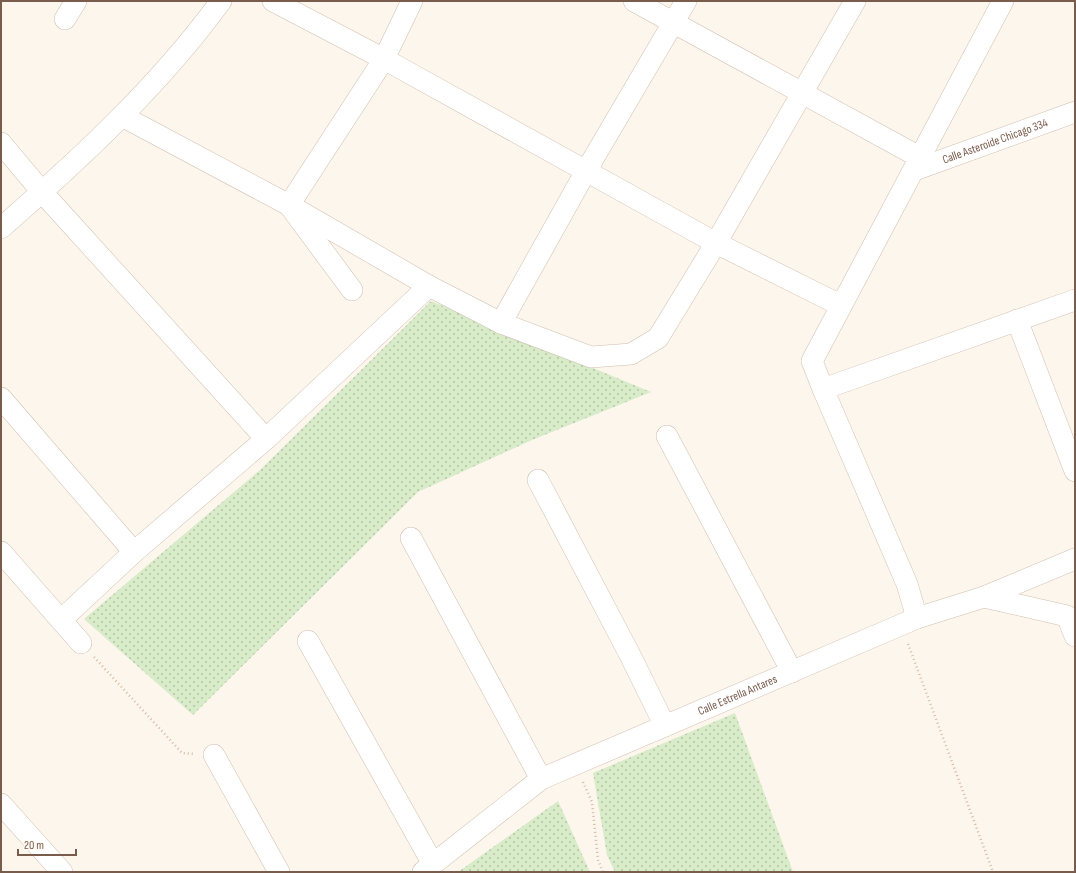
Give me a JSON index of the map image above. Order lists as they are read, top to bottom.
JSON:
{
  "streets": {
    "street": ["Calle Asteroide Chicago 334", "Calle Estrella Antares"]
  },
  "scale_bar": "20 m"
}
